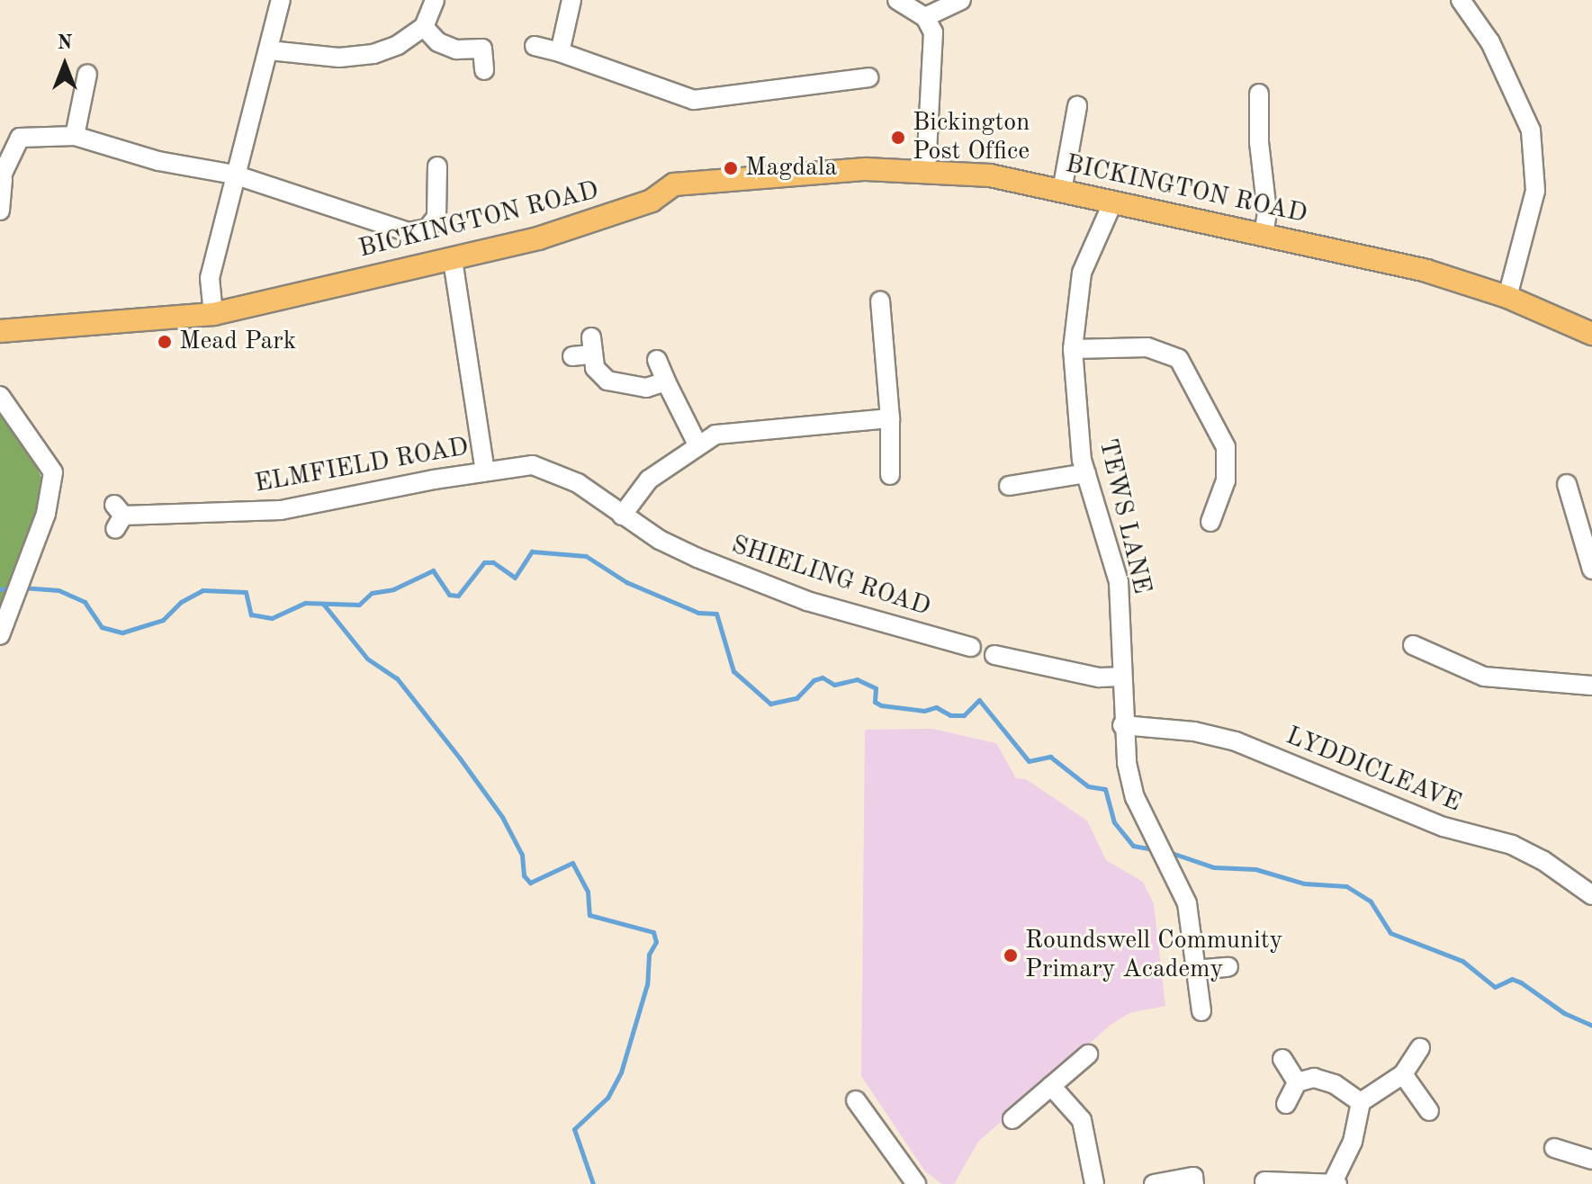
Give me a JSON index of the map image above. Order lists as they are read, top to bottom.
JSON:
{
  "streets": {
    "main road": ["BICKINGTON ROAD"],
    "street": [
      "ELMFIELD ROAD",
      "TEWS LANE",
      "SHIELING ROAD",
      "LYDDICLEAVE"
    ]
  },
  "crossings": [
    ["BICKINGTON ROAD", "ELMFIELD ROAD"],
    ["BICKINGTON ROAD", "TEWS LANE"],
    ["ELMFIELD ROAD", "SHIELING ROAD"],
    ["TEWS LANE", "LYDDICLEAVE"]
  ],
  "places": [
    "Bickington Post Office",
    "Magdala",
    "Mead Park",
    "Roundswell Community Primary Academy"
  ],
  "north": "top"
}
